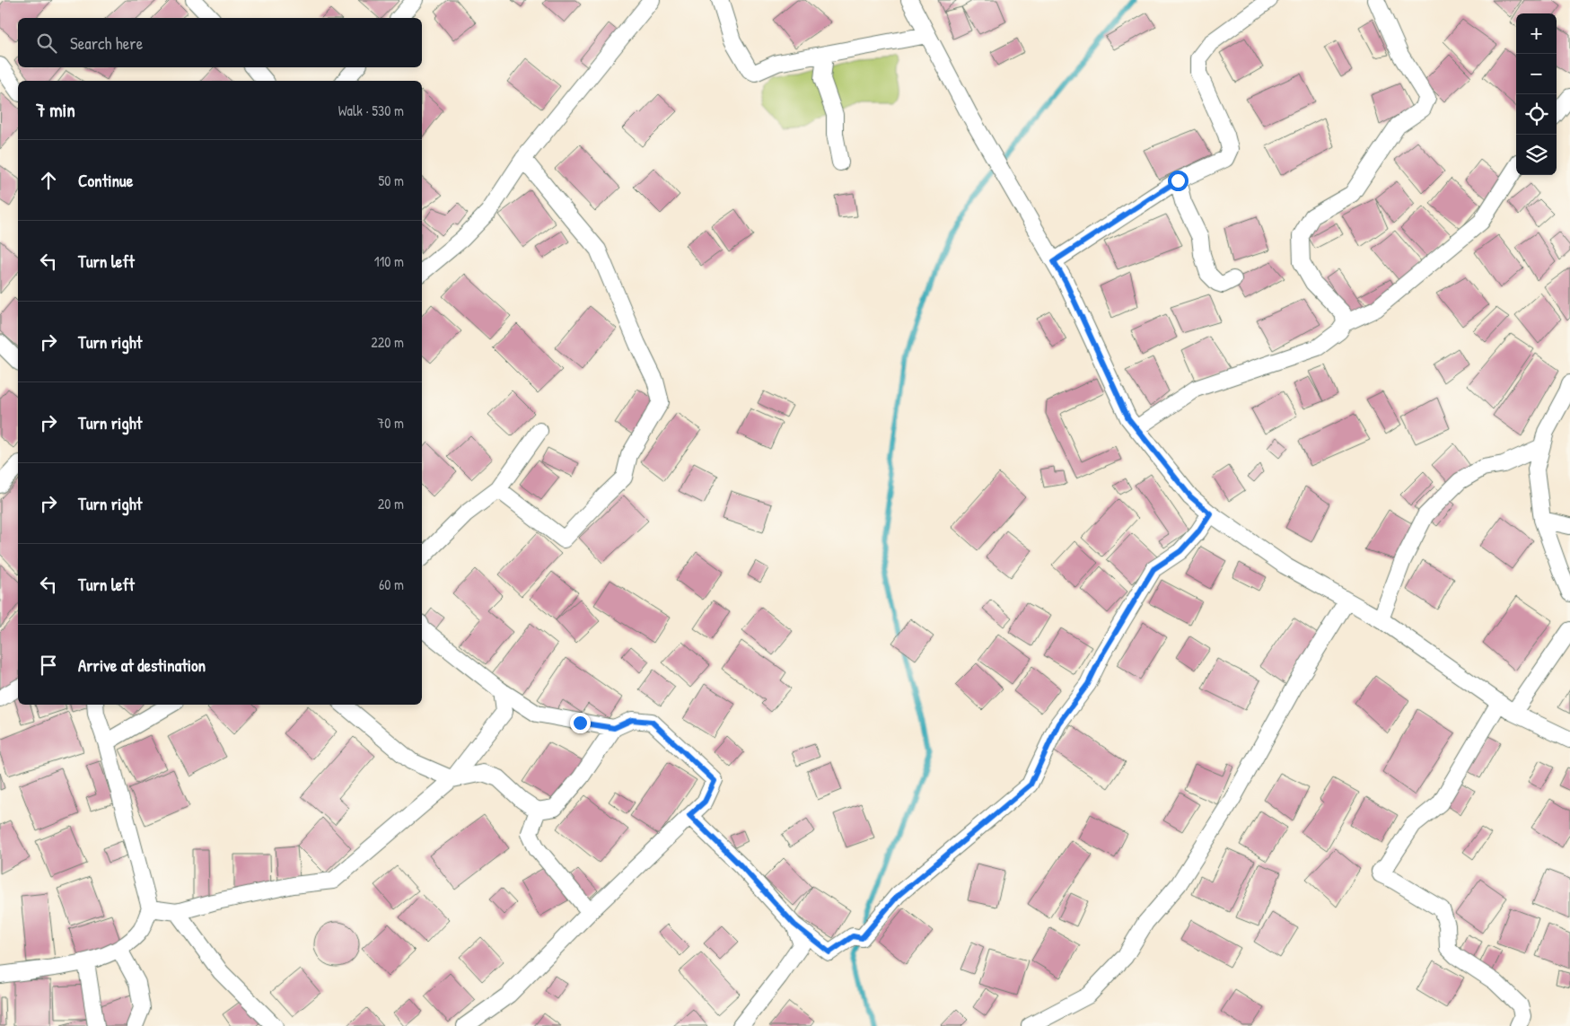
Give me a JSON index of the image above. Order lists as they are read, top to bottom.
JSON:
{
  "page": {
    "map_buttons": ["+", "−"],
    "search": "Search here",
    "heading": ["7 min", "Walk · 530 m"],
    "list": [
      ["Continue", "50 m"],
      ["Turn left", "110 m"],
      ["Turn right", "220 m"],
      ["Turn right", "70 m"],
      ["Turn right", "20 m"],
      ["Turn left", "60 m"],
      "Arrive at destination"
    ]
  }
}
